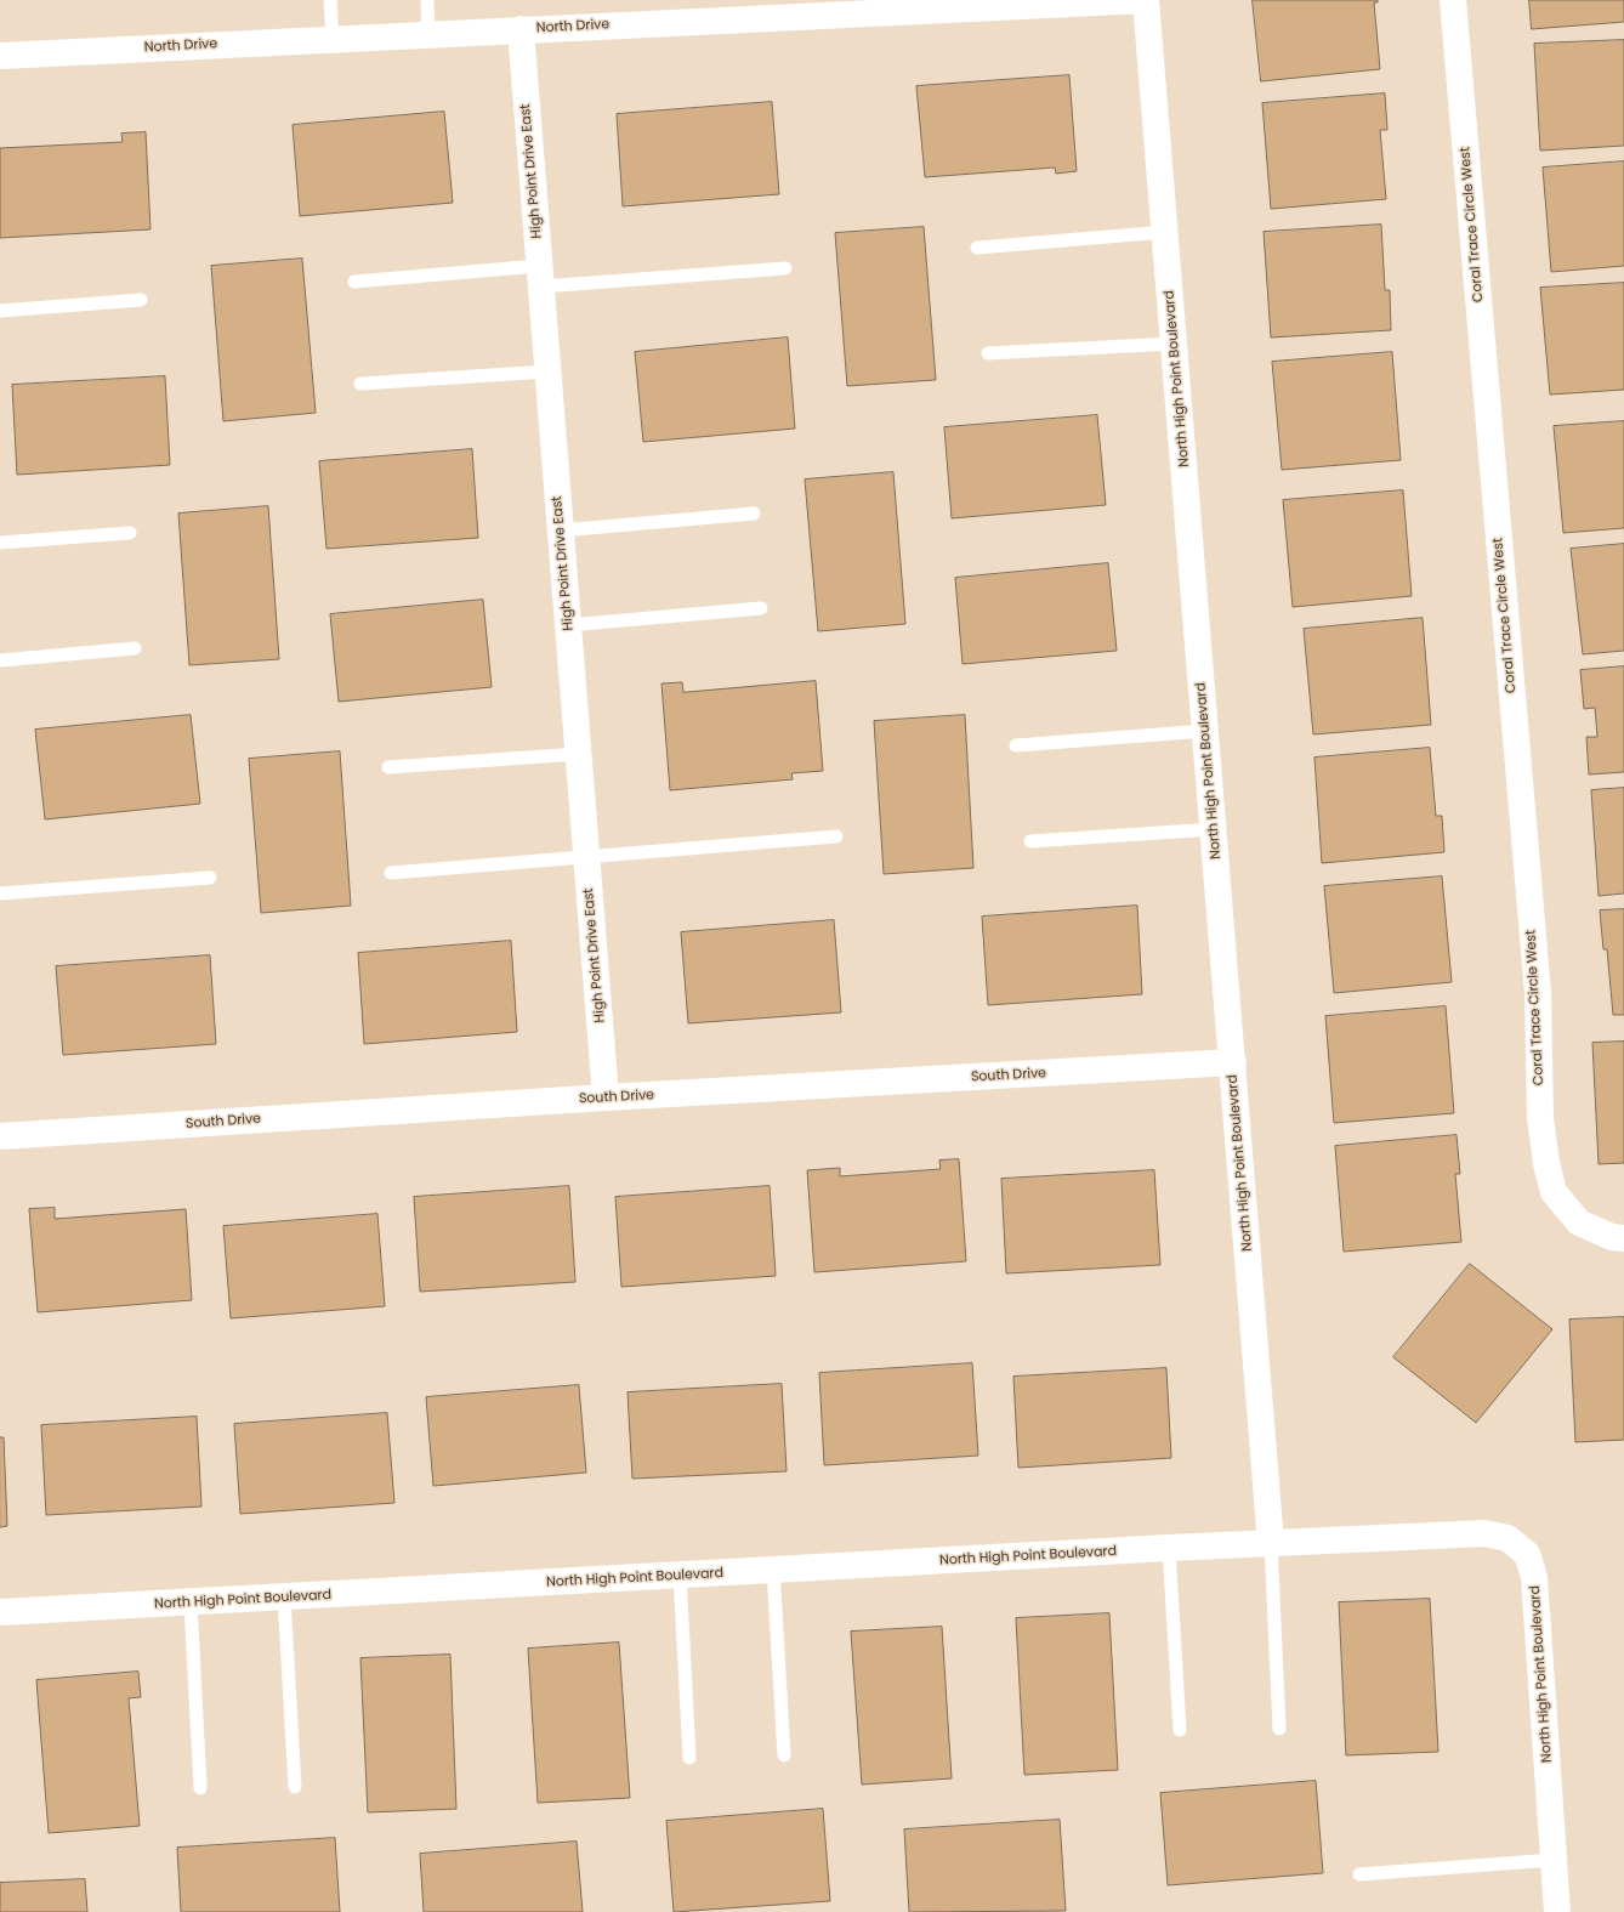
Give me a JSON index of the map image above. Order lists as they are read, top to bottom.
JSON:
{
  "streets": {
    "street": [
      "North Drive",
      "High Point Drive East",
      "Coral Trace Circle West",
      "North High Point Boulevard",
      "South Drive"
    ]
  },
  "crossings": [
    ["North Drive", "High Point Drive East"],
    ["North Drive", "North High Point Boulevard"],
    ["High Point Drive East", "South Drive"],
    ["North High Point Boulevard", "South Drive"]
  ]
}
